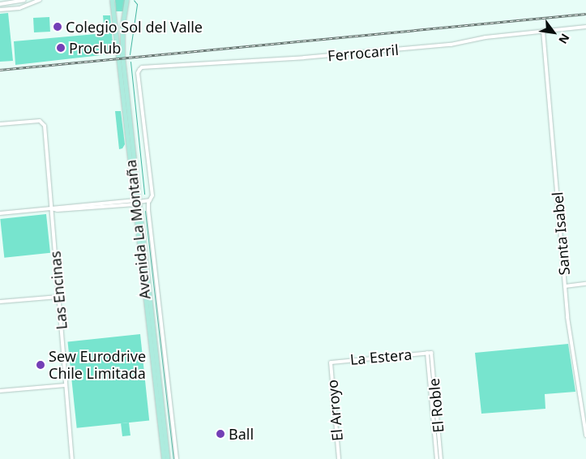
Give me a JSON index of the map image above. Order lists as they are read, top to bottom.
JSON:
{
  "streets": {
    "main road": ["Avenida La Montaña"],
    "street": [
      "Ferrocarril",
      "Santa Isabel",
      "Las Encinas",
      "La Estera",
      "El Roble",
      "El Arroyo"
    ]
  },
  "crossings": [
    ["Ferrocarril", "Santa Isabel"],
    ["La Estera", "El Roble"],
    ["La Estera", "El Arroyo"]
  ],
  "places": [
    "Colegio Sol del Valle",
    "Proclub",
    "Sew Eurodrive Chile Limitada",
    "Ball"
  ],
  "north": "bottom right"
}
